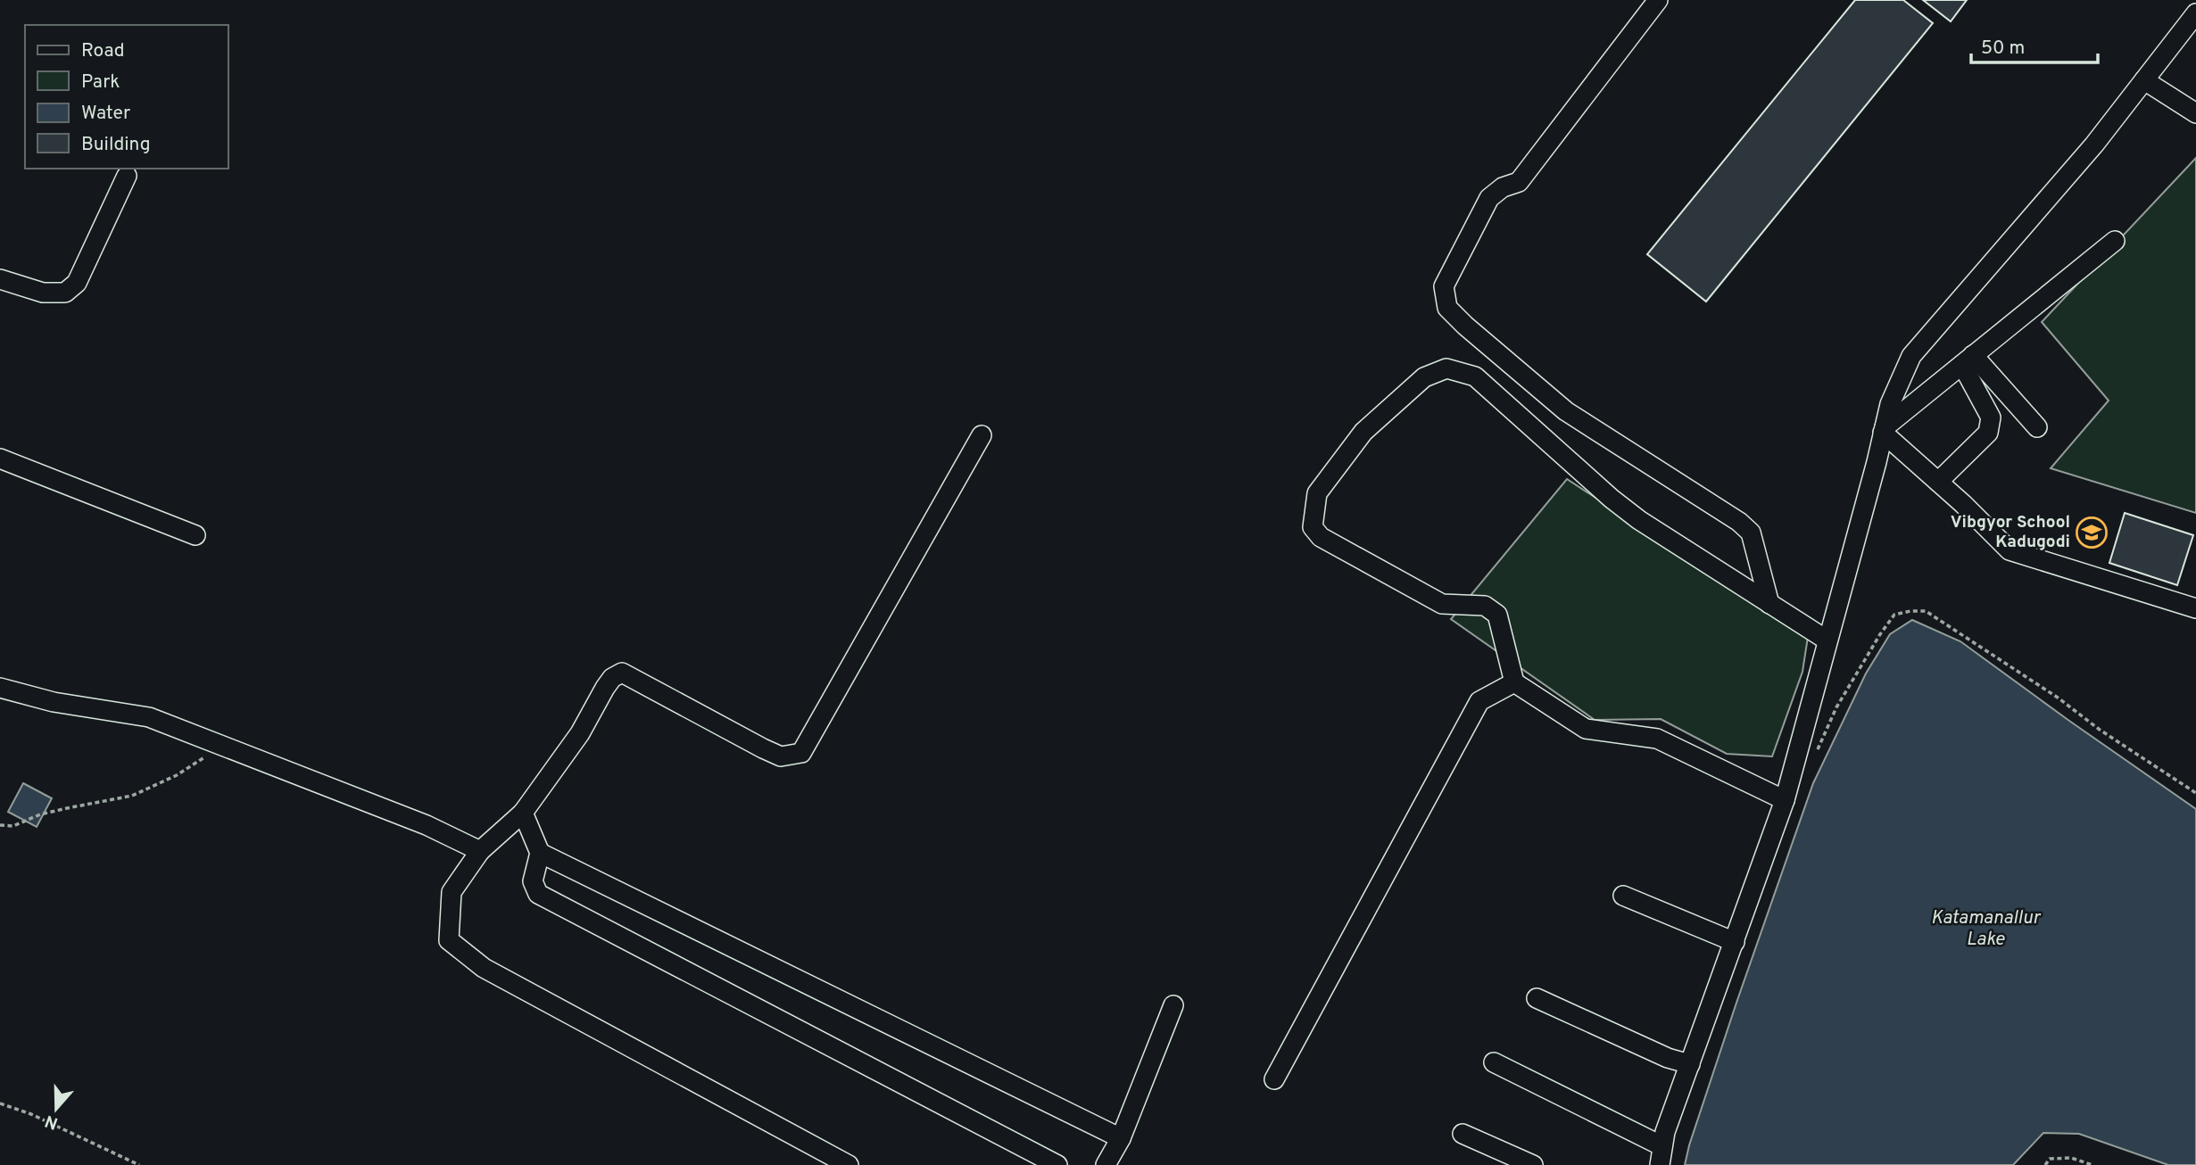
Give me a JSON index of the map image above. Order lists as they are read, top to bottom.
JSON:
{
  "water": ["Katamanallur Lake"],
  "places": {
    "school or university": ["Vibgyor School Kadugodi"]
  },
  "legend": [
    "Road",
    "Park",
    "Water",
    "Building"
  ],
  "scale_bar": "50 m",
  "north": "bottom"
}
